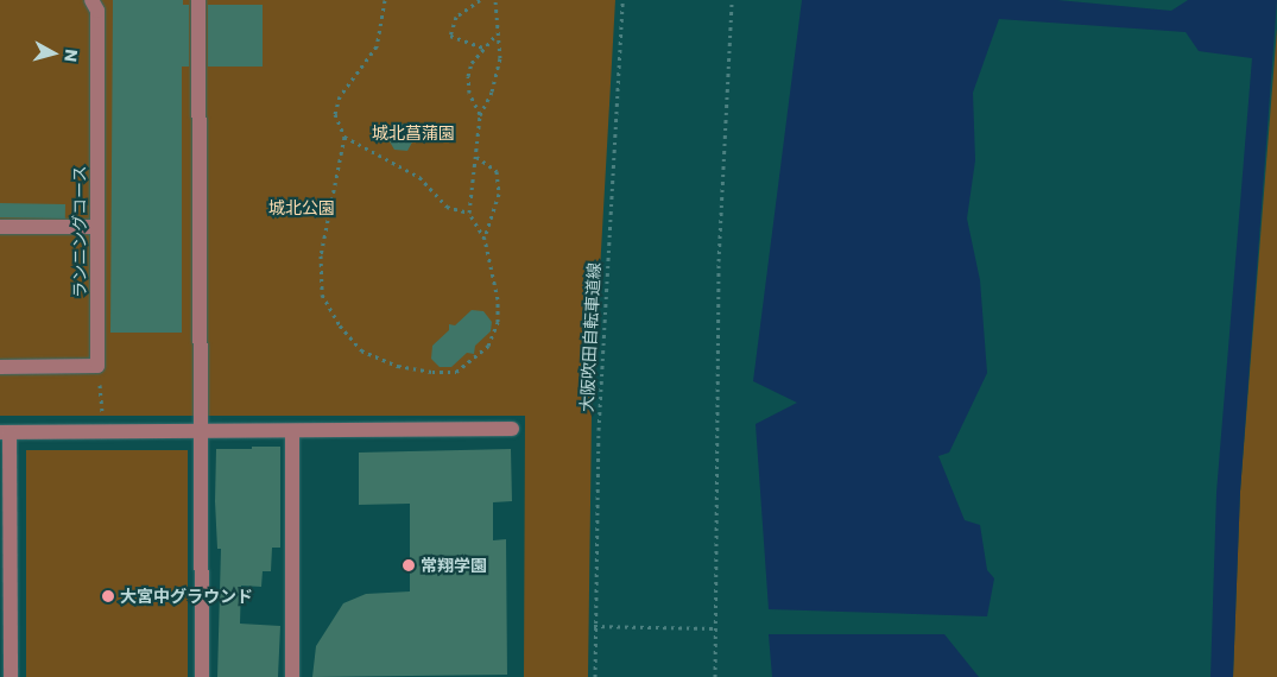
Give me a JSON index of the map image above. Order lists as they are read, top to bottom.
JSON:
{
  "streets": {
    "street": ["ランニングコース"],
    "path": ["大阪吹田自転車道線"]
  },
  "parks": ["城北菖蒲園", "城北公園"],
  "places": ["常翔学園", "大宮中グラウンド"],
  "north": "right"
}
